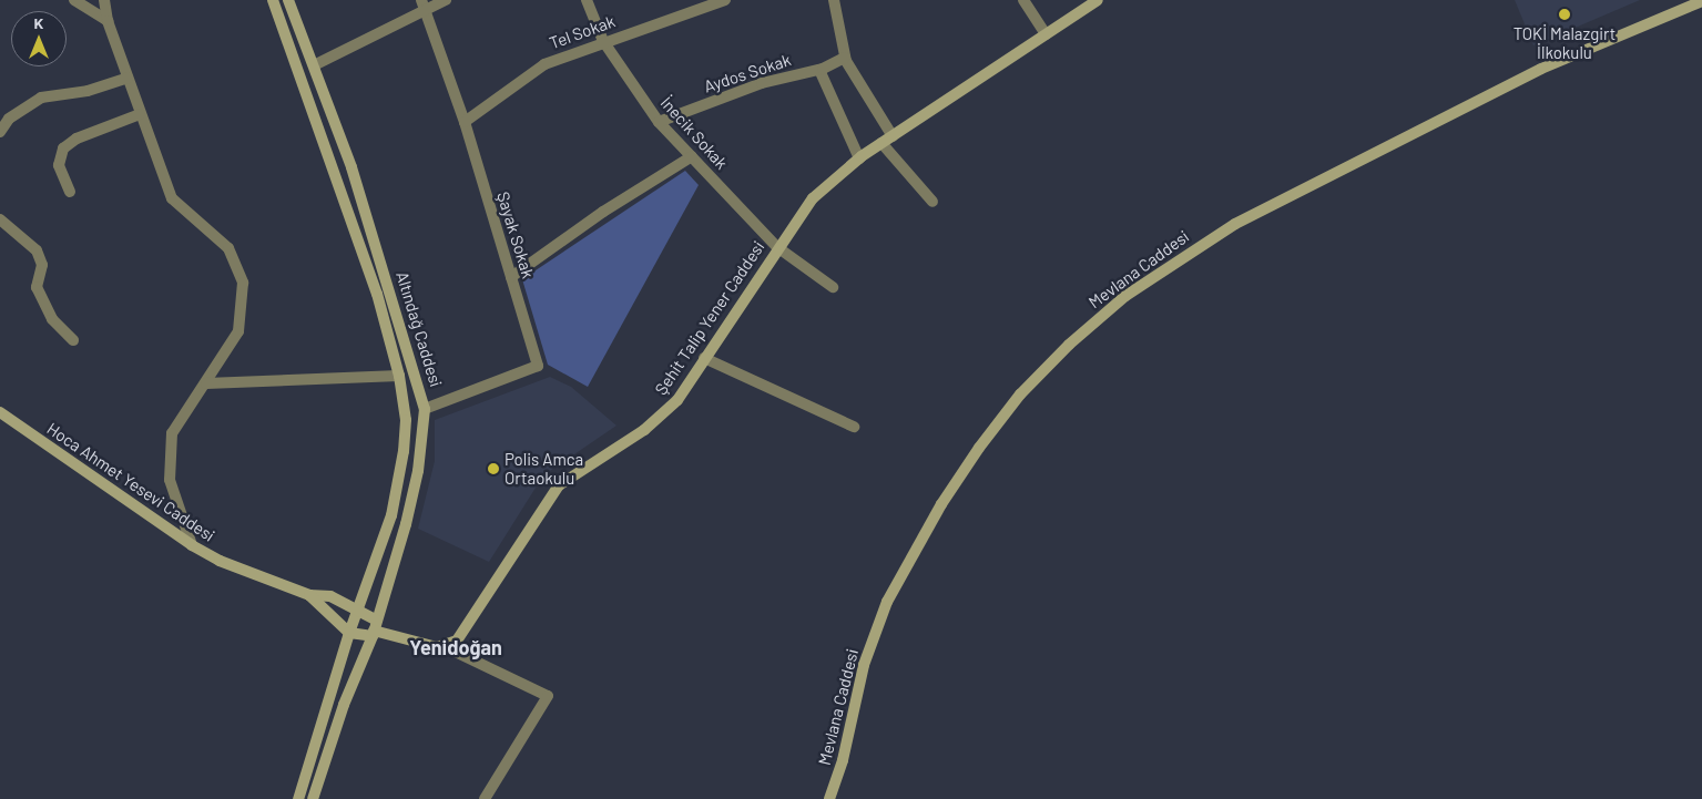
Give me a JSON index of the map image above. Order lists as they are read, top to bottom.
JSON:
{
  "streets": {
    "street": [
      "Tel Sokak",
      "Aydos Sokak",
      "İnecik Sokak",
      "Şayak Sokak",
      "Mevlana Caddesi",
      "Şehit Talip Yener Caddesi",
      "Altındağ Caddesi",
      "Hoca Ahmet Yesevi Caddesi"
    ]
  },
  "crossings": [
    ["Tel Sokak", "İnecik Sokak"],
    ["Tel Sokak", "Şayak Sokak"],
    ["Aydos Sokak", "İnecik Sokak"],
    ["İnecik Sokak", "Şehit Talip Yener Caddesi"],
    ["Şayak Sokak", "Altındağ Caddesi"],
    ["Altındağ Caddesi", "Hoca Ahmet Yesevi Caddesi"]
  ],
  "districts": ["Yenidoğan"],
  "places": ["TOKİ Malazgirt İlkokulu", "Polis Amca Ortaokulu"],
  "north": "top"
}
